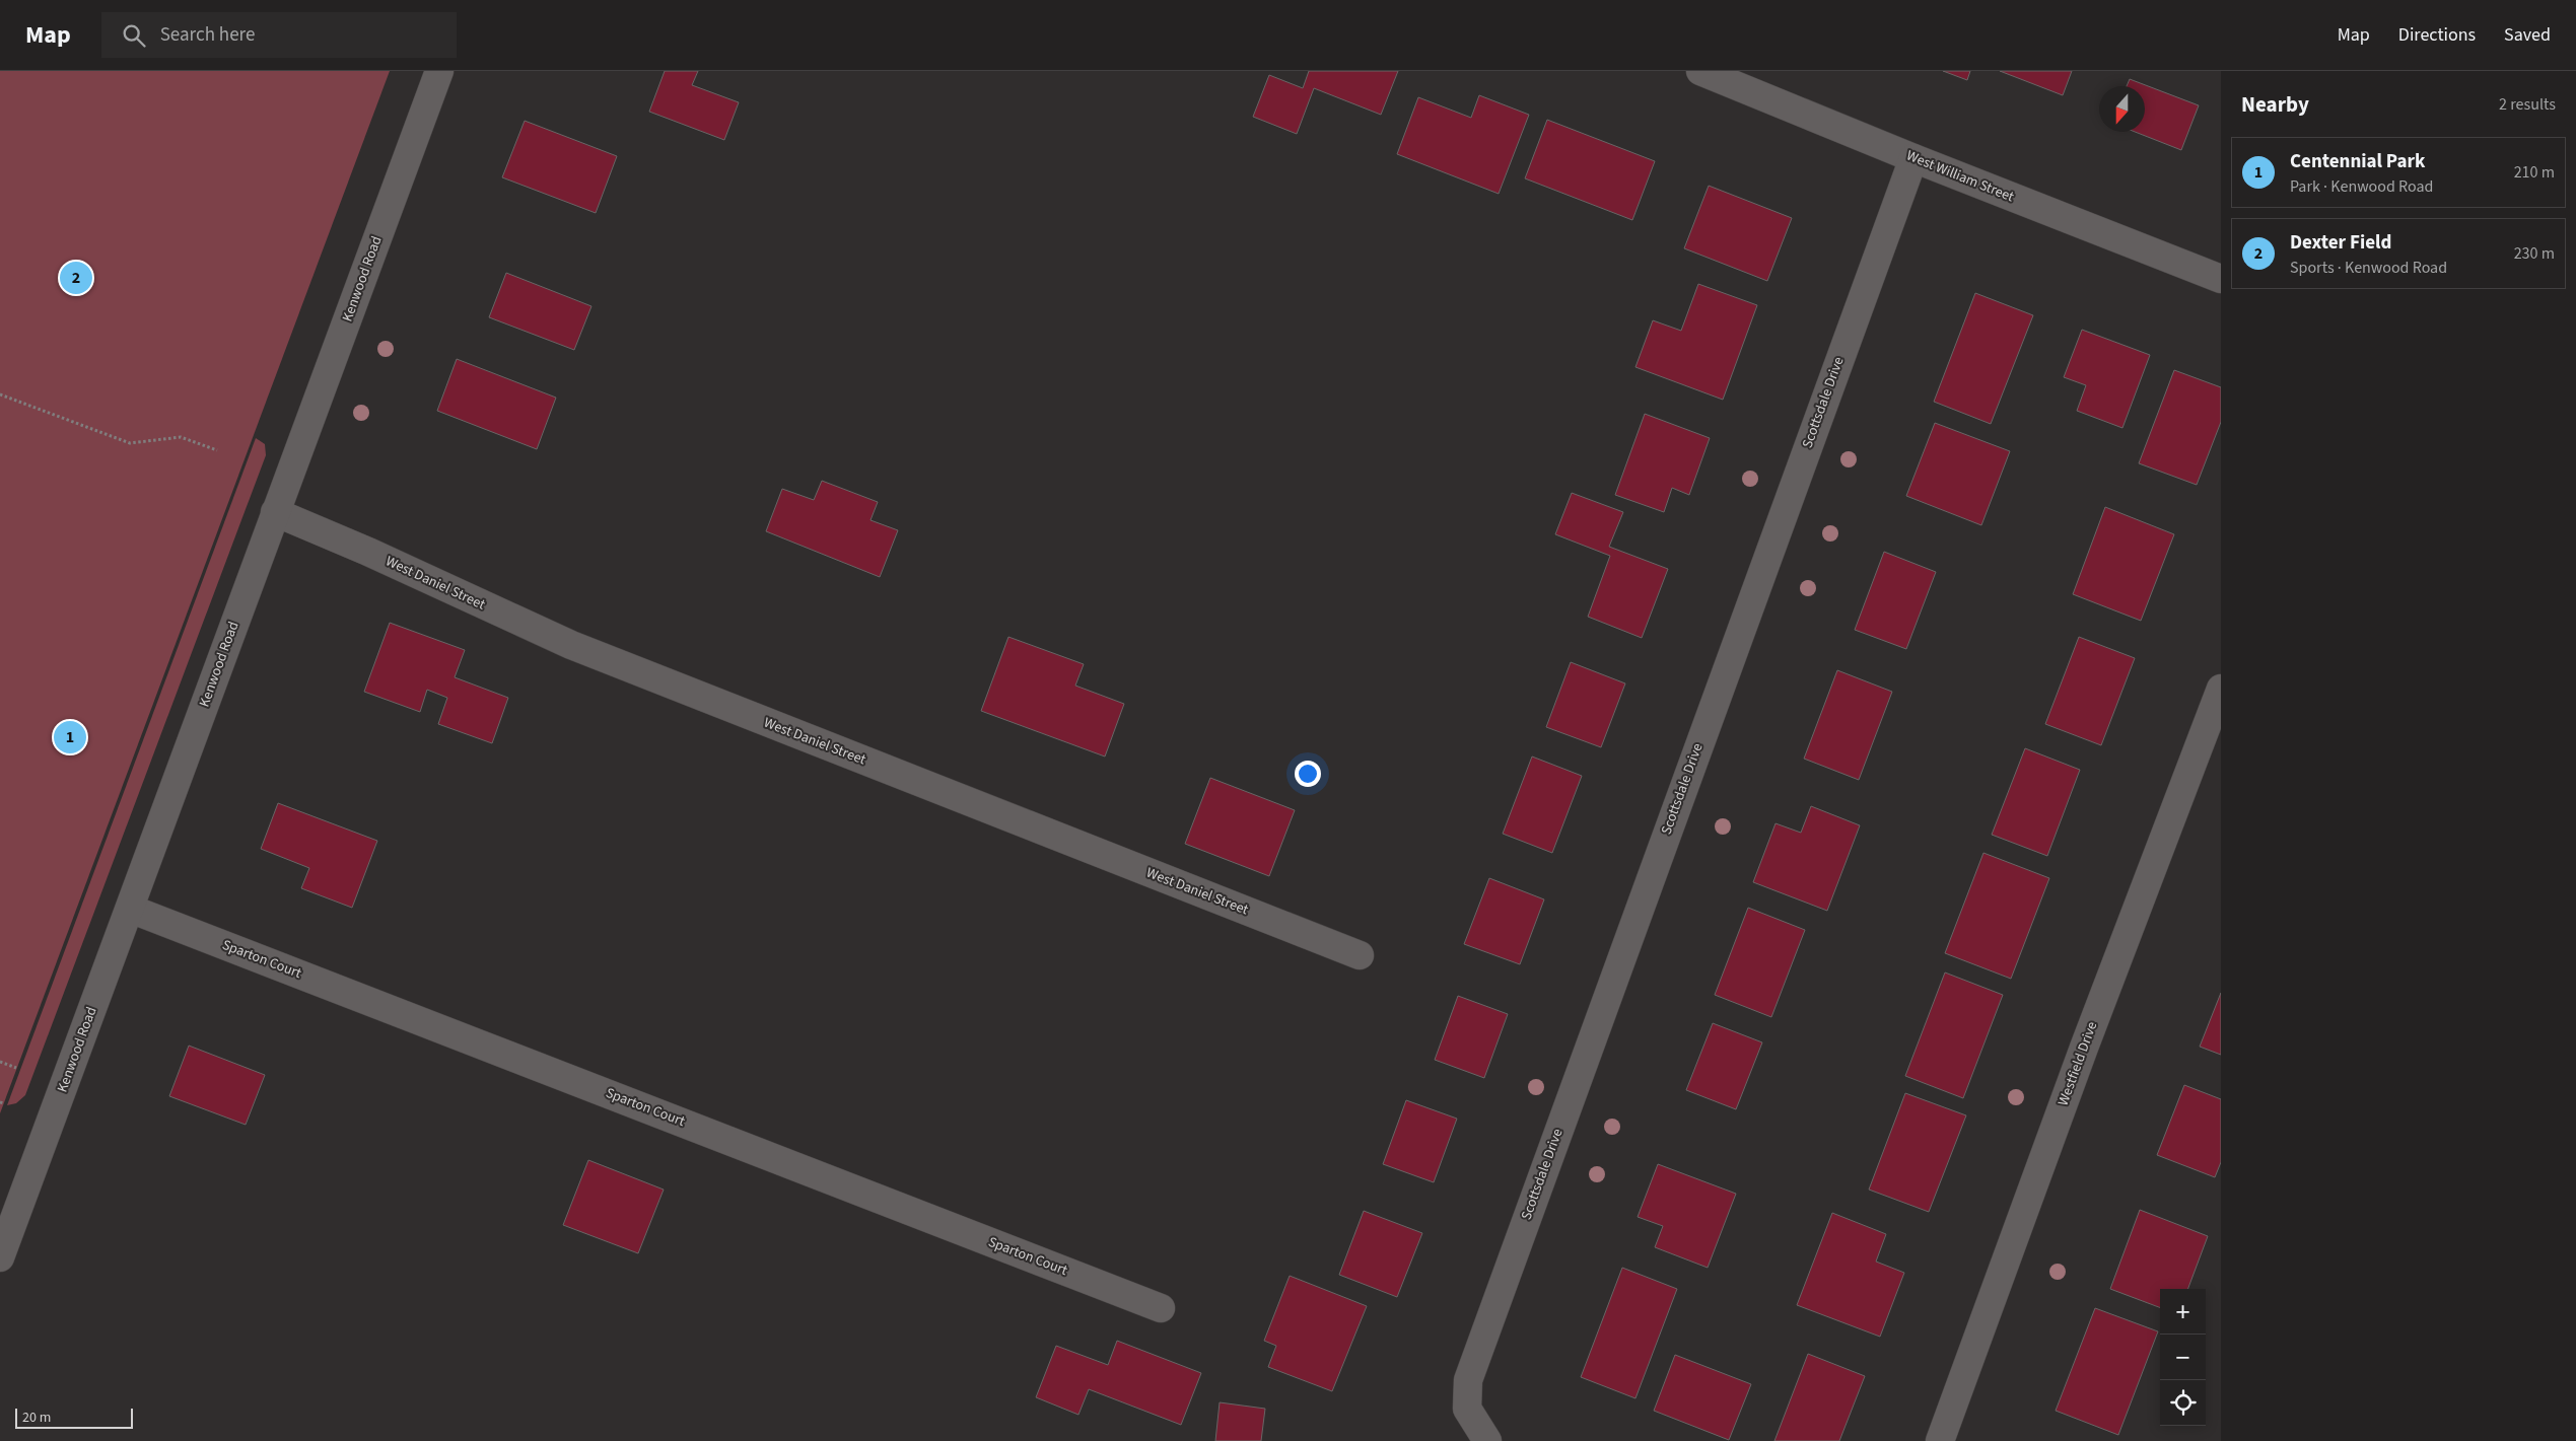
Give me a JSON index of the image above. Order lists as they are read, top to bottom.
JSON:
{
  "streets": {
    "street": [
      "West William Street",
      "Kenwood Road",
      "Scottsdale Drive",
      "West Daniel Street",
      "Sparton Court",
      "Westfield Drive"
    ]
  },
  "crossings": [
    ["West William Street", "Scottsdale Drive"],
    ["Kenwood Road", "West Daniel Street"],
    ["Kenwood Road", "Sparton Court"]
  ],
  "scale_bar": "20 m",
  "north": "bottom",
  "page": {
    "header": "Map",
    "search": "Search here",
    "nav": ["Map", "Directions", "Saved"],
    "heading": ["Nearby", "2 results"],
    "list": [
      {
        "mark": "1",
        "name": "Centennial Park",
        "note": "Park · Kenwood Road",
        "value": "210 m"
      },
      {
        "mark": "2",
        "name": "Dexter Field",
        "note": "Sports · Kenwood Road",
        "value": "230 m"
      }
    ],
    "pins": ["2", "1"],
    "map_buttons": ["+", "−"],
    "scale": "20 m"
  }
}
